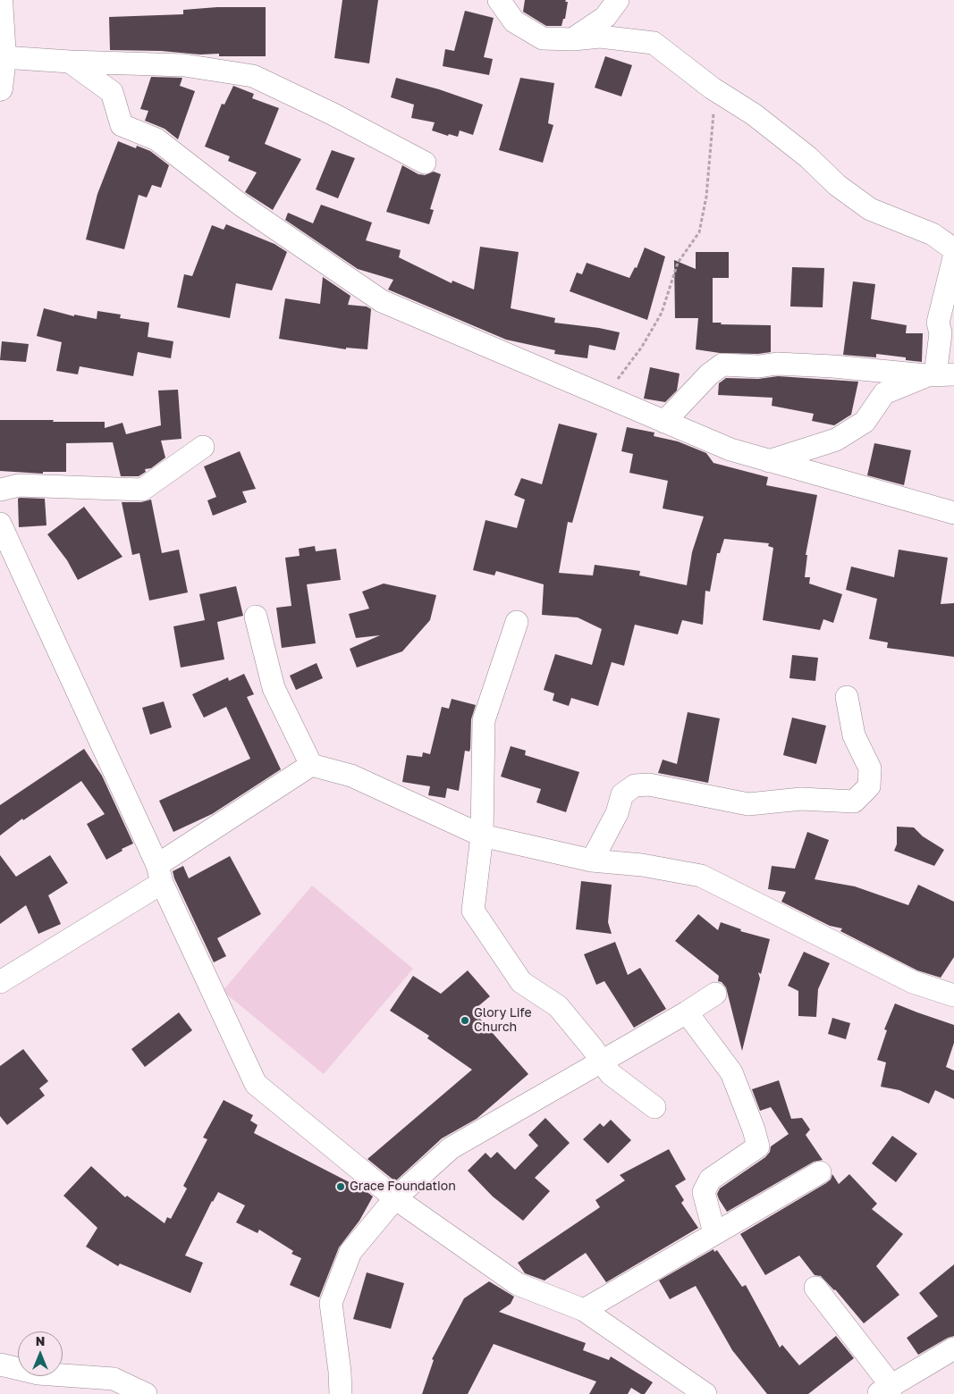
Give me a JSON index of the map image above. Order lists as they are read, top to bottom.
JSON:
{
  "places": ["Glory Life Church", "Grace Foundation"],
  "north": "top"
}
